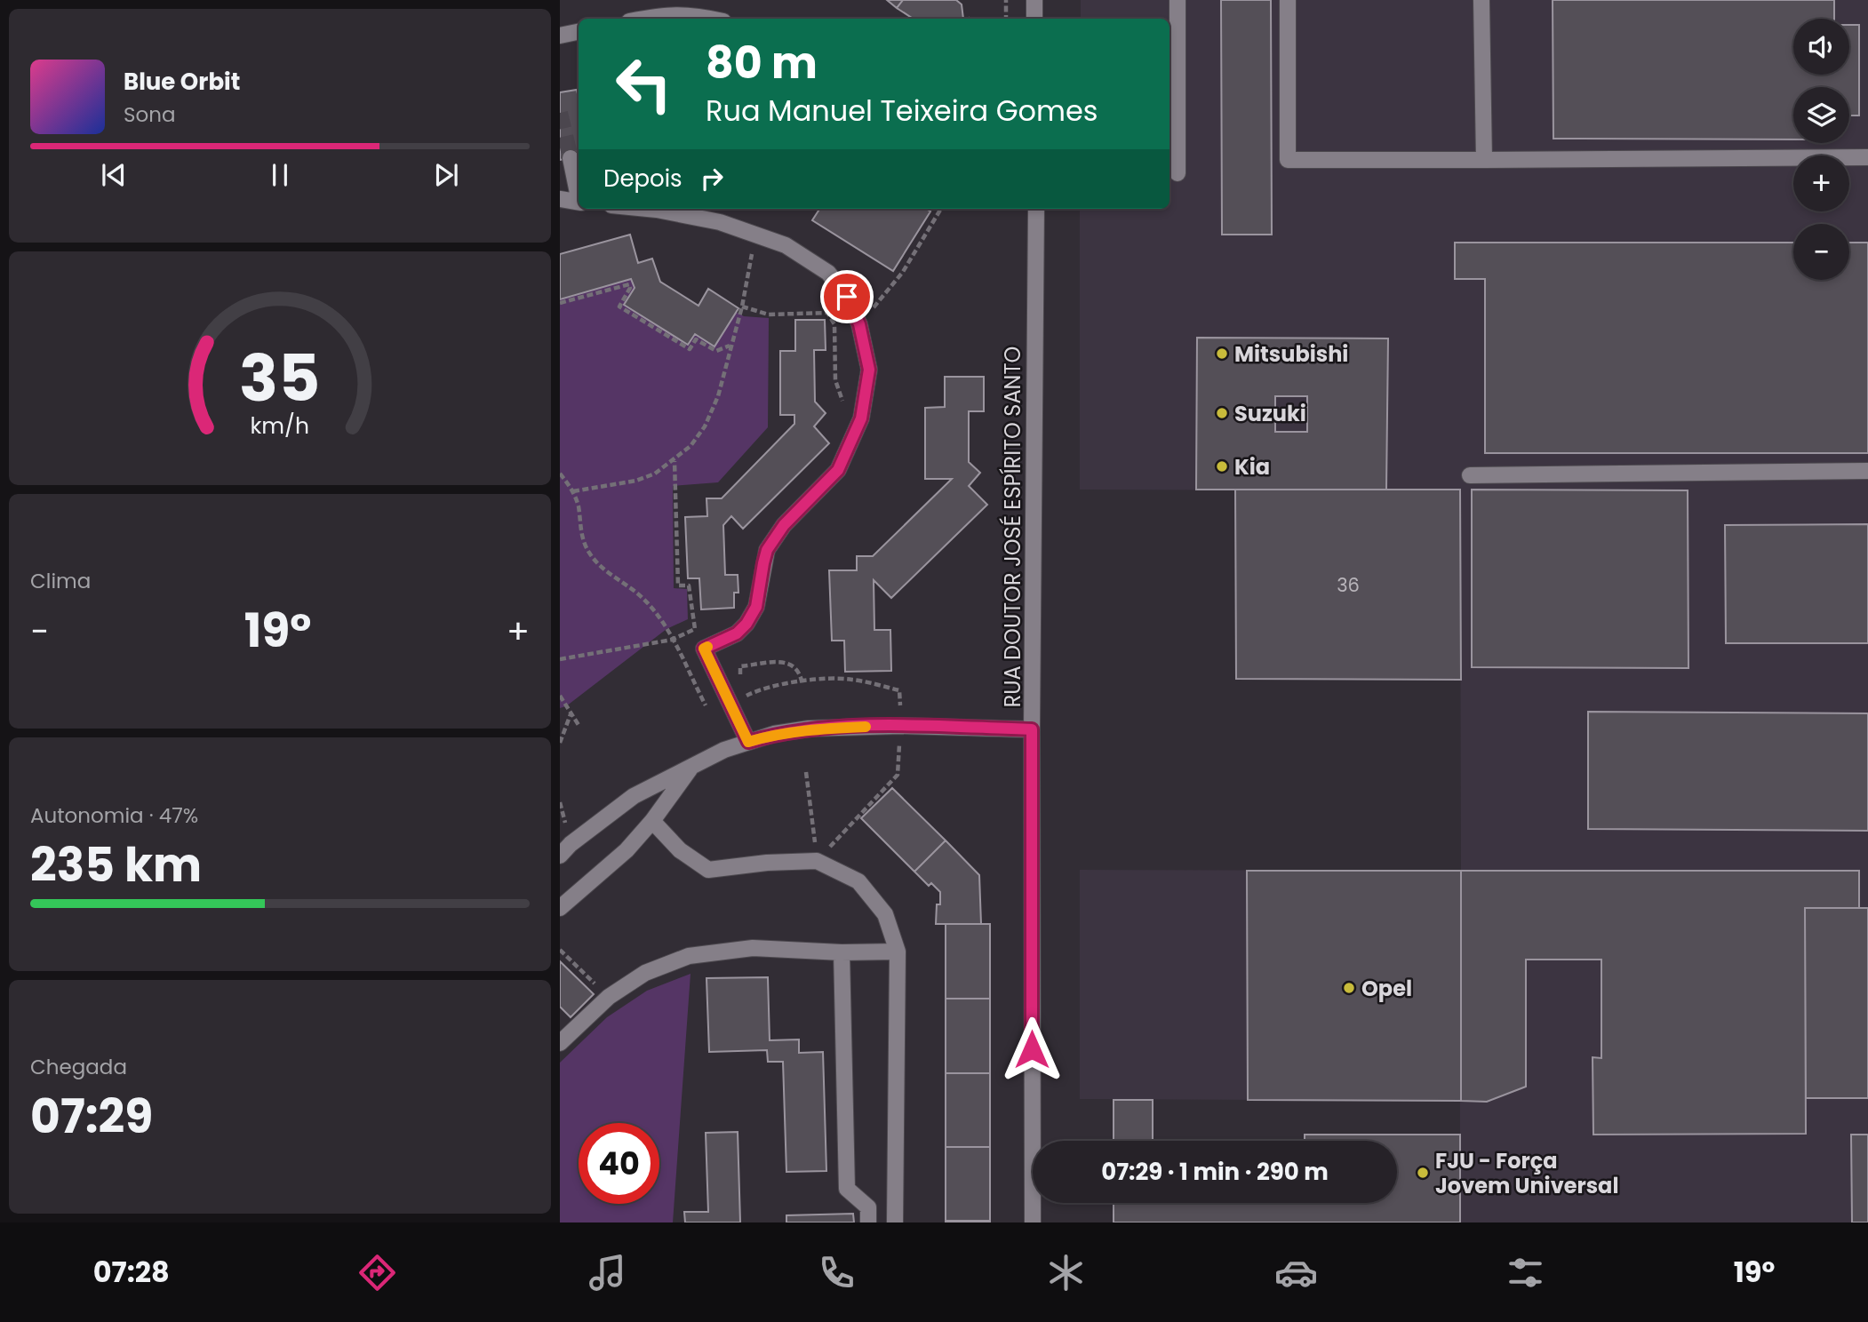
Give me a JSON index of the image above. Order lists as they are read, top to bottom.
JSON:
{
  "streets": {
    "street": ["RUA DOUTOR JOSÉ ESPÍRITO SANTO"]
  },
  "places": [
    "Mitsubishi",
    "Suzuki",
    "Kia",
    "Opel",
    "FJU - Força Jovem Universal"
  ],
  "house_numbers": ["36"],
  "page": {
    "map_buttons": ["+", "−"],
    "turn": ["80 m", "Rua Manuel Teixeira Gomes"],
    "song": ["Blue Orbit", "Sona"],
    "then": "Depois",
    "tile": [
      "Clima",
      ["Autonomia · 47%", "235 km"],
      ["Chegada", "07:29"]
    ],
    "heat": ["−", "19°", "+"],
    "limit": "40",
    "trip": "07:29 · 1 min · 290 m",
    "tabs": ["07:28", "19°"],
    "gauge": ["35", "km/h"]
  }
}
